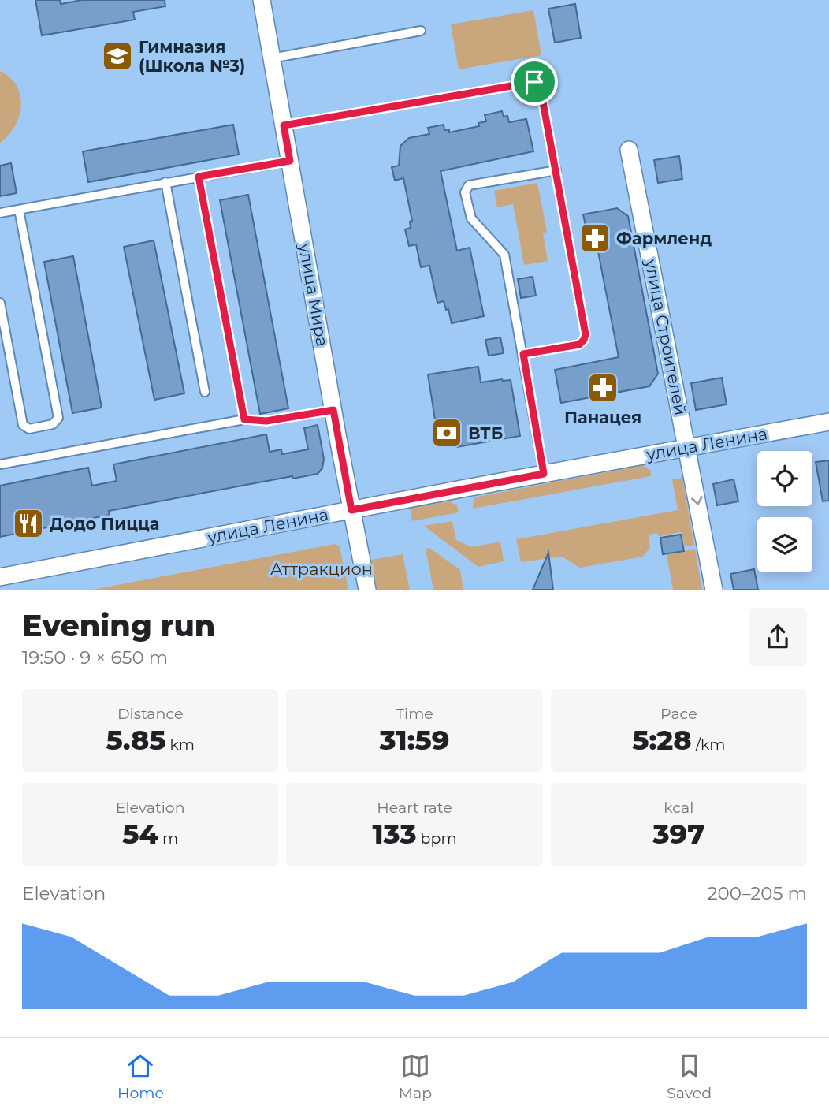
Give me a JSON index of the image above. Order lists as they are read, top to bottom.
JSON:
{
  "streets": {
    "street": ["улица Мира", "улица Строителей", "улица Ленина"]
  },
  "crossings": [
    ["улица Мира", "улица Ленина"],
    ["улица Строителей", "улица Ленина"]
  ],
  "parks": ["Аттракцион"],
  "places": {
    "school or university": ["Гимназия (Школа №3)"],
    "pharmacy": ["Фармленд", "Панацея"],
    "bank": ["ВТБ"],
    "restaurant": ["Додо Пицца"]
  },
  "page": {
    "heading": ["Evening run", "19:50 · 9 × 650 m"],
    "stats": [
      ["Distance", "5.85 km"],
      ["Time", "31:59"],
      ["Pace", "5:28 /km"],
      ["Elevation", "54 m"],
      ["Heart rate", "133 bpm"],
      ["kcal", "397"]
    ],
    "chart": ["Elevation", "200–205 m"],
    "tabs": ["Home", "Map", "Saved"]
  }
}
